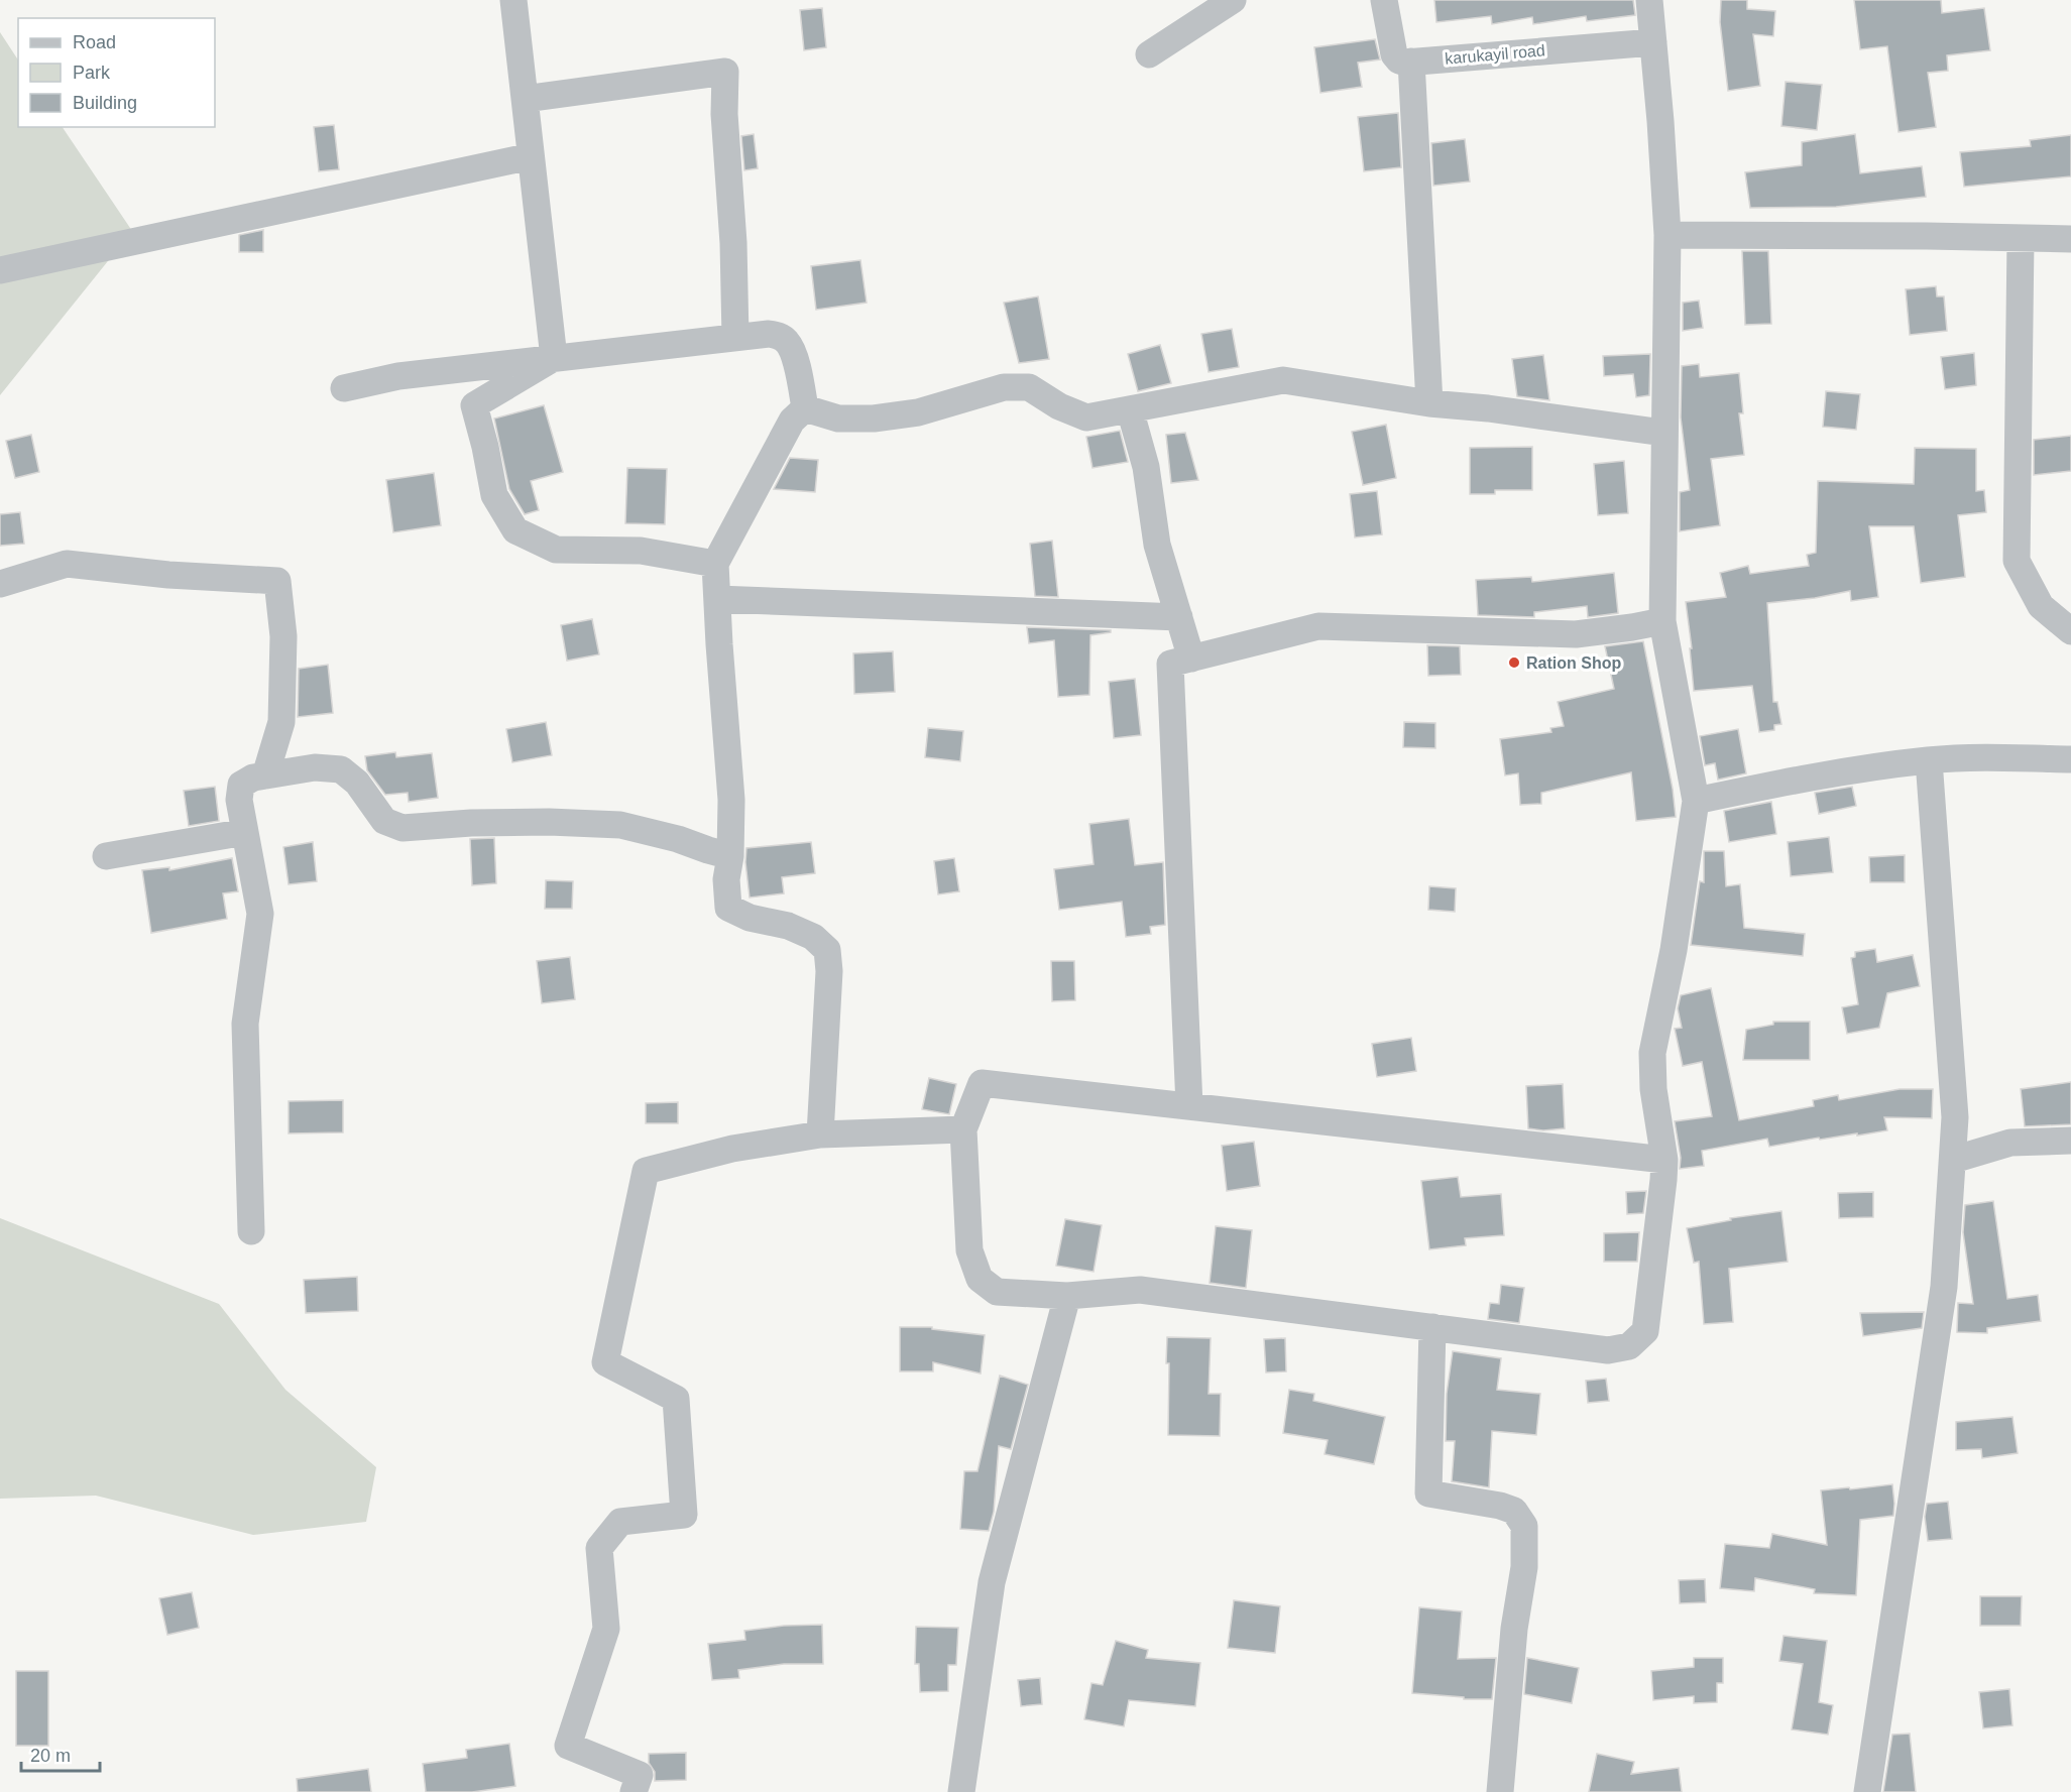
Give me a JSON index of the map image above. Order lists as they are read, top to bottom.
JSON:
{
  "streets": {
    "street": ["karukayil road"]
  },
  "places": ["Ration Shop"],
  "legend": ["Road", "Park", "Building"],
  "scale_bar": "20 m"
}
